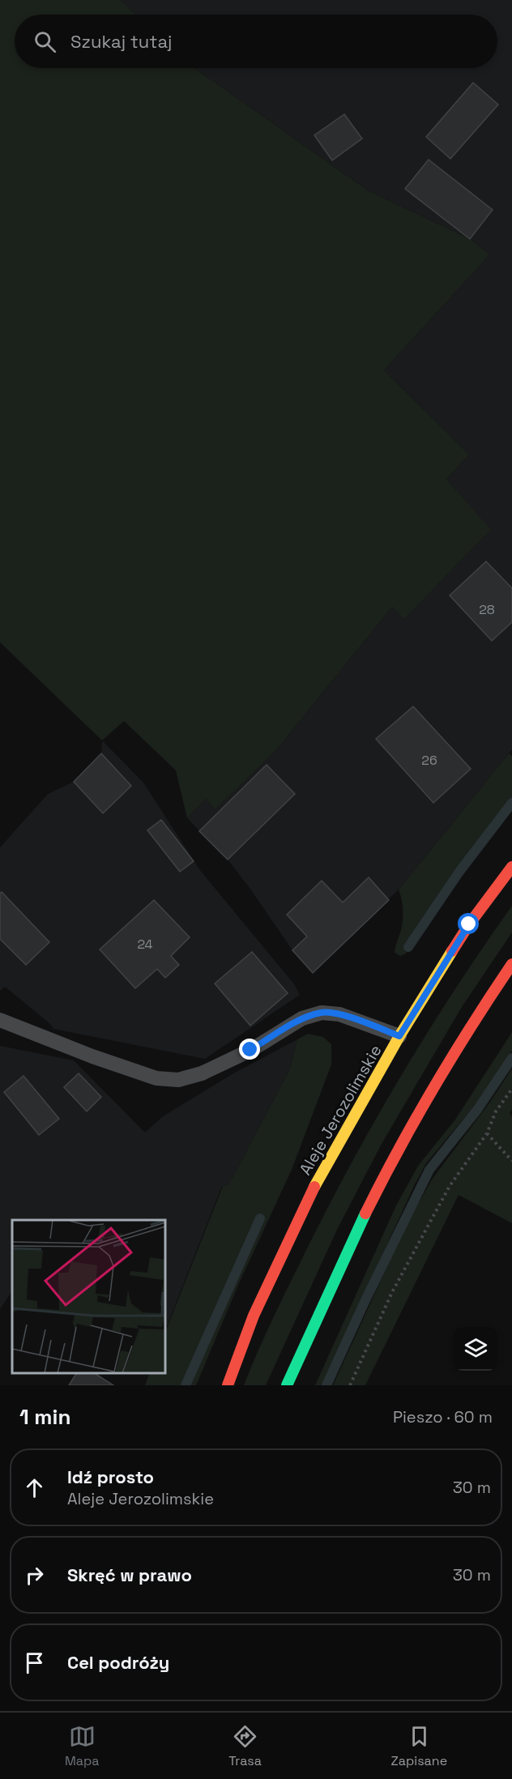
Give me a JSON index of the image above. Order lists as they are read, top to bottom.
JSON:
{
  "streets": {
    "main road": ["Aleje Jerozolimskie"]
  },
  "house_numbers": ["28", "26", "24"],
  "page": {
    "search": "Szukaj tutaj",
    "heading": ["1 min", "Pieszo · 60 m"],
    "list": [
      ["Idź prosto", "Aleje Jerozolimskie", "30 m"],
      ["Skręć w prawo", "30 m"],
      "Cel podróży"
    ],
    "nav": ["Mapa", "Trasa", "Zapisane"]
  }
}
